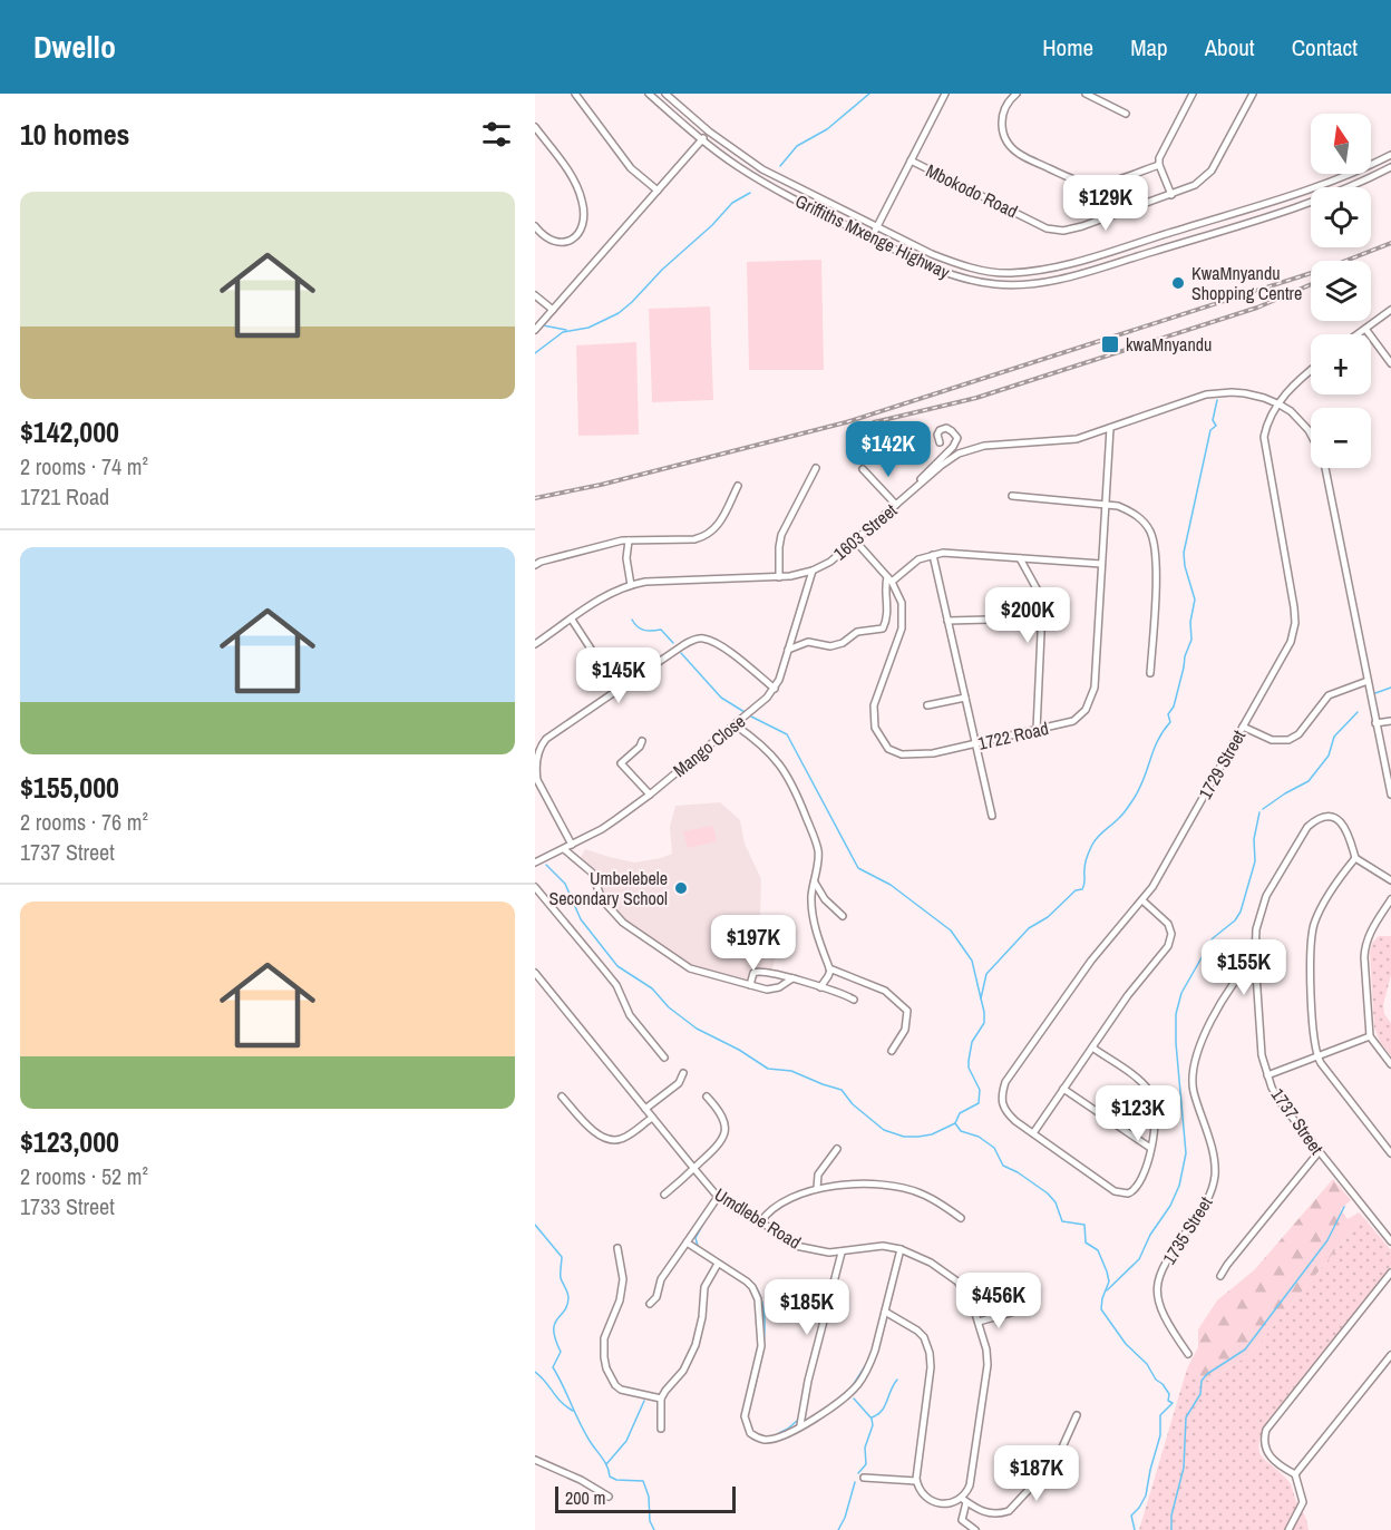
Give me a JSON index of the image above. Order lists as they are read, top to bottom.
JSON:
{
  "streets": {
    "street": [
      "Mbokodo Road",
      "Griffiths Mxenge Highway",
      "1603 Street",
      "1722 Road",
      "Mango Close",
      "1729 Street",
      "1737 Street",
      "Umdlebe Road",
      "1735 Street"
    ]
  },
  "crossings": [
    ["1603 Street", "1722 Road"],
    ["1603 Street", "Mango Close"],
    ["1603 Street", "1729 Street"],
    ["1737 Street", "1735 Street"]
  ],
  "places": {
    "other": ["KwaMnyandu Shopping Centre", "Umbelebele Secondary School"],
    "transit": ["kwaMnyandu"]
  },
  "scale_bar": "200 m",
  "north": "top",
  "page": {
    "header": "Dwello",
    "nav": [
      "Home",
      "Map",
      "About",
      "Contact"
    ],
    "heading": "10 homes",
    "map_buttons": ["+", "−"],
    "list": [
      {
        "name": "$142,000",
        "note": "2 rooms · 74 m² · 1721 Road"
      },
      {
        "name": "$155,000",
        "note": "2 rooms · 76 m² · 1737 Street"
      },
      {
        "name": "$123,000",
        "note": "2 rooms · 52 m² · 1733 Street"
      }
    ],
    "price": [
      "$129K",
      "$142K",
      "$200K",
      "$145K",
      "$197K",
      "$155K",
      "$123K",
      "$456K",
      "$185K",
      "$187K"
    ],
    "scale": "200 m"
  }
}
